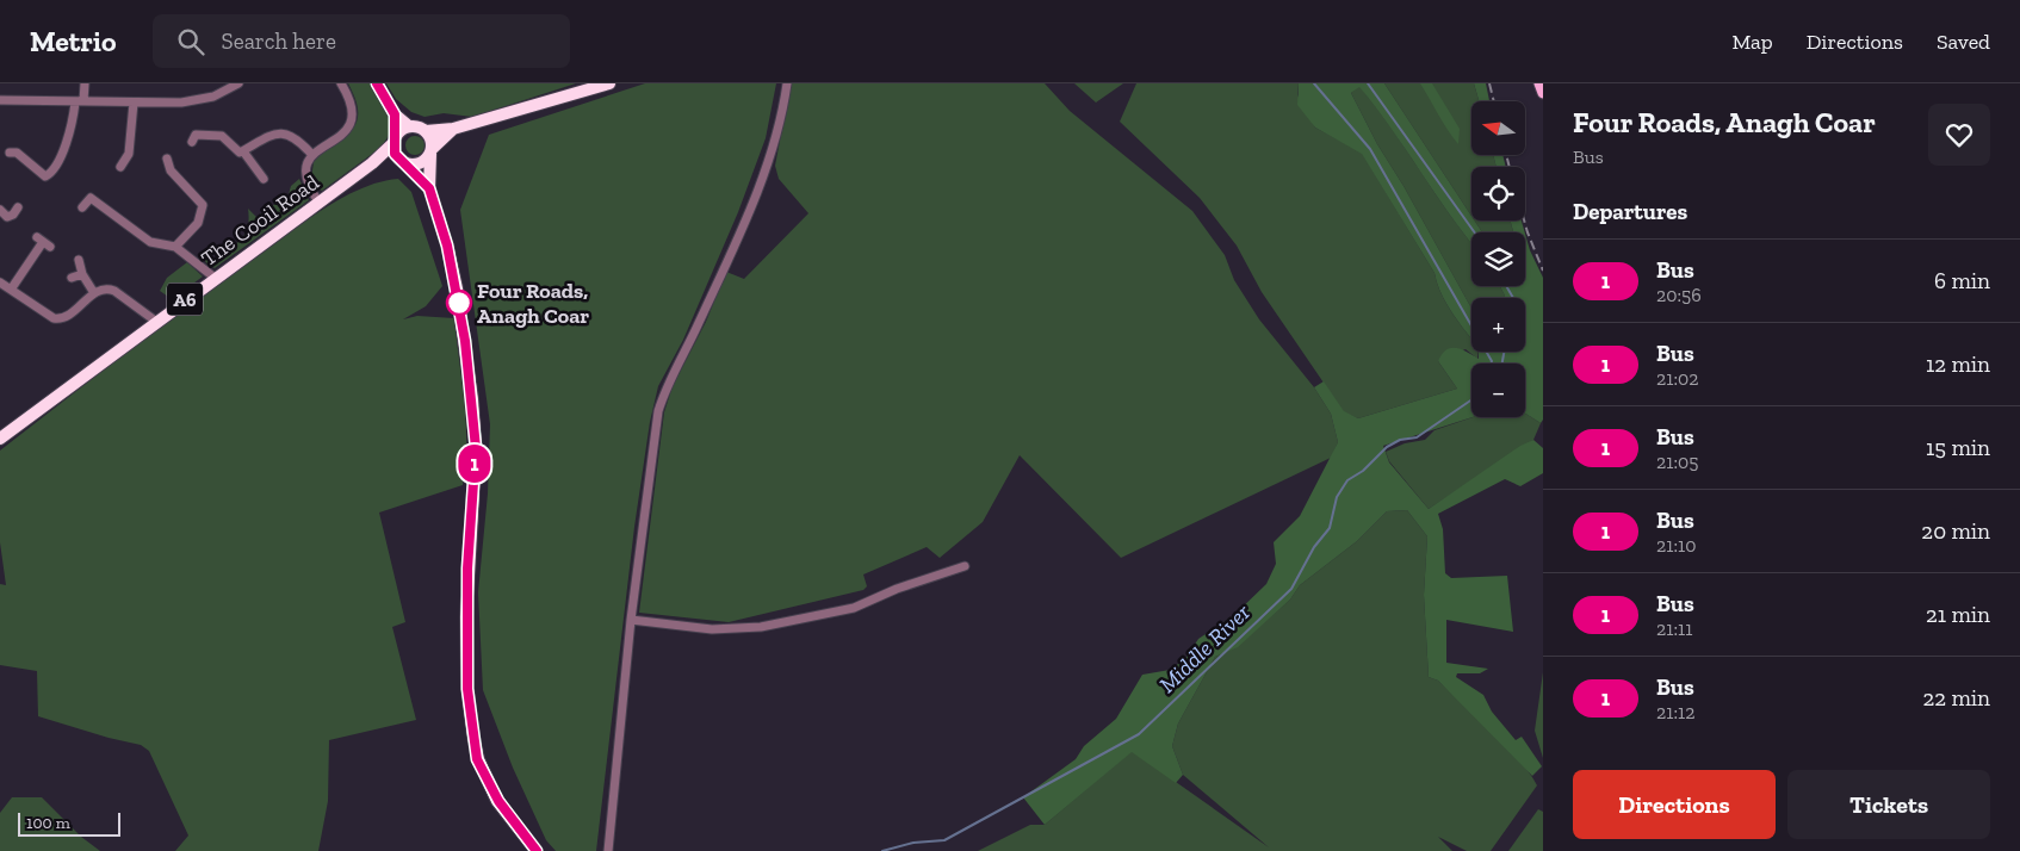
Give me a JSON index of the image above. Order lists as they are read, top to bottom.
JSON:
{
  "streets": {
    "highway": ["The Cooil Road", "A6"]
  },
  "water": ["Middle River"],
  "places": ["Four Roads, Anagh Coar"],
  "lines": ["bus line 1"],
  "scale_bar": "100 m",
  "north": "left",
  "page": {
    "header": "Metrio",
    "search": "Search here",
    "nav": ["Map", "Directions", "Saved"],
    "on_map": "1",
    "heading": [
      ["Four Roads, Anagh Coar", "Bus"],
      "Departures"
    ],
    "map_buttons": ["+", "−"],
    "list": [
      {
        "mark": "1",
        "name": "Bus",
        "note": "20:56",
        "value": "6 min"
      },
      {
        "mark": "1",
        "name": "Bus",
        "note": "21:02",
        "value": "12 min"
      },
      {
        "mark": "1",
        "name": "Bus",
        "note": "21:05",
        "value": "15 min"
      },
      {
        "mark": "1",
        "name": "Bus",
        "note": "21:10",
        "value": "20 min"
      },
      {
        "mark": "1",
        "name": "Bus",
        "note": "21:11",
        "value": "21 min"
      },
      {
        "mark": "1",
        "name": "Bus",
        "note": "21:12",
        "value": "22 min"
      }
    ],
    "buttons": ["Directions", "Tickets"],
    "scale": "100 m"
  }
}
